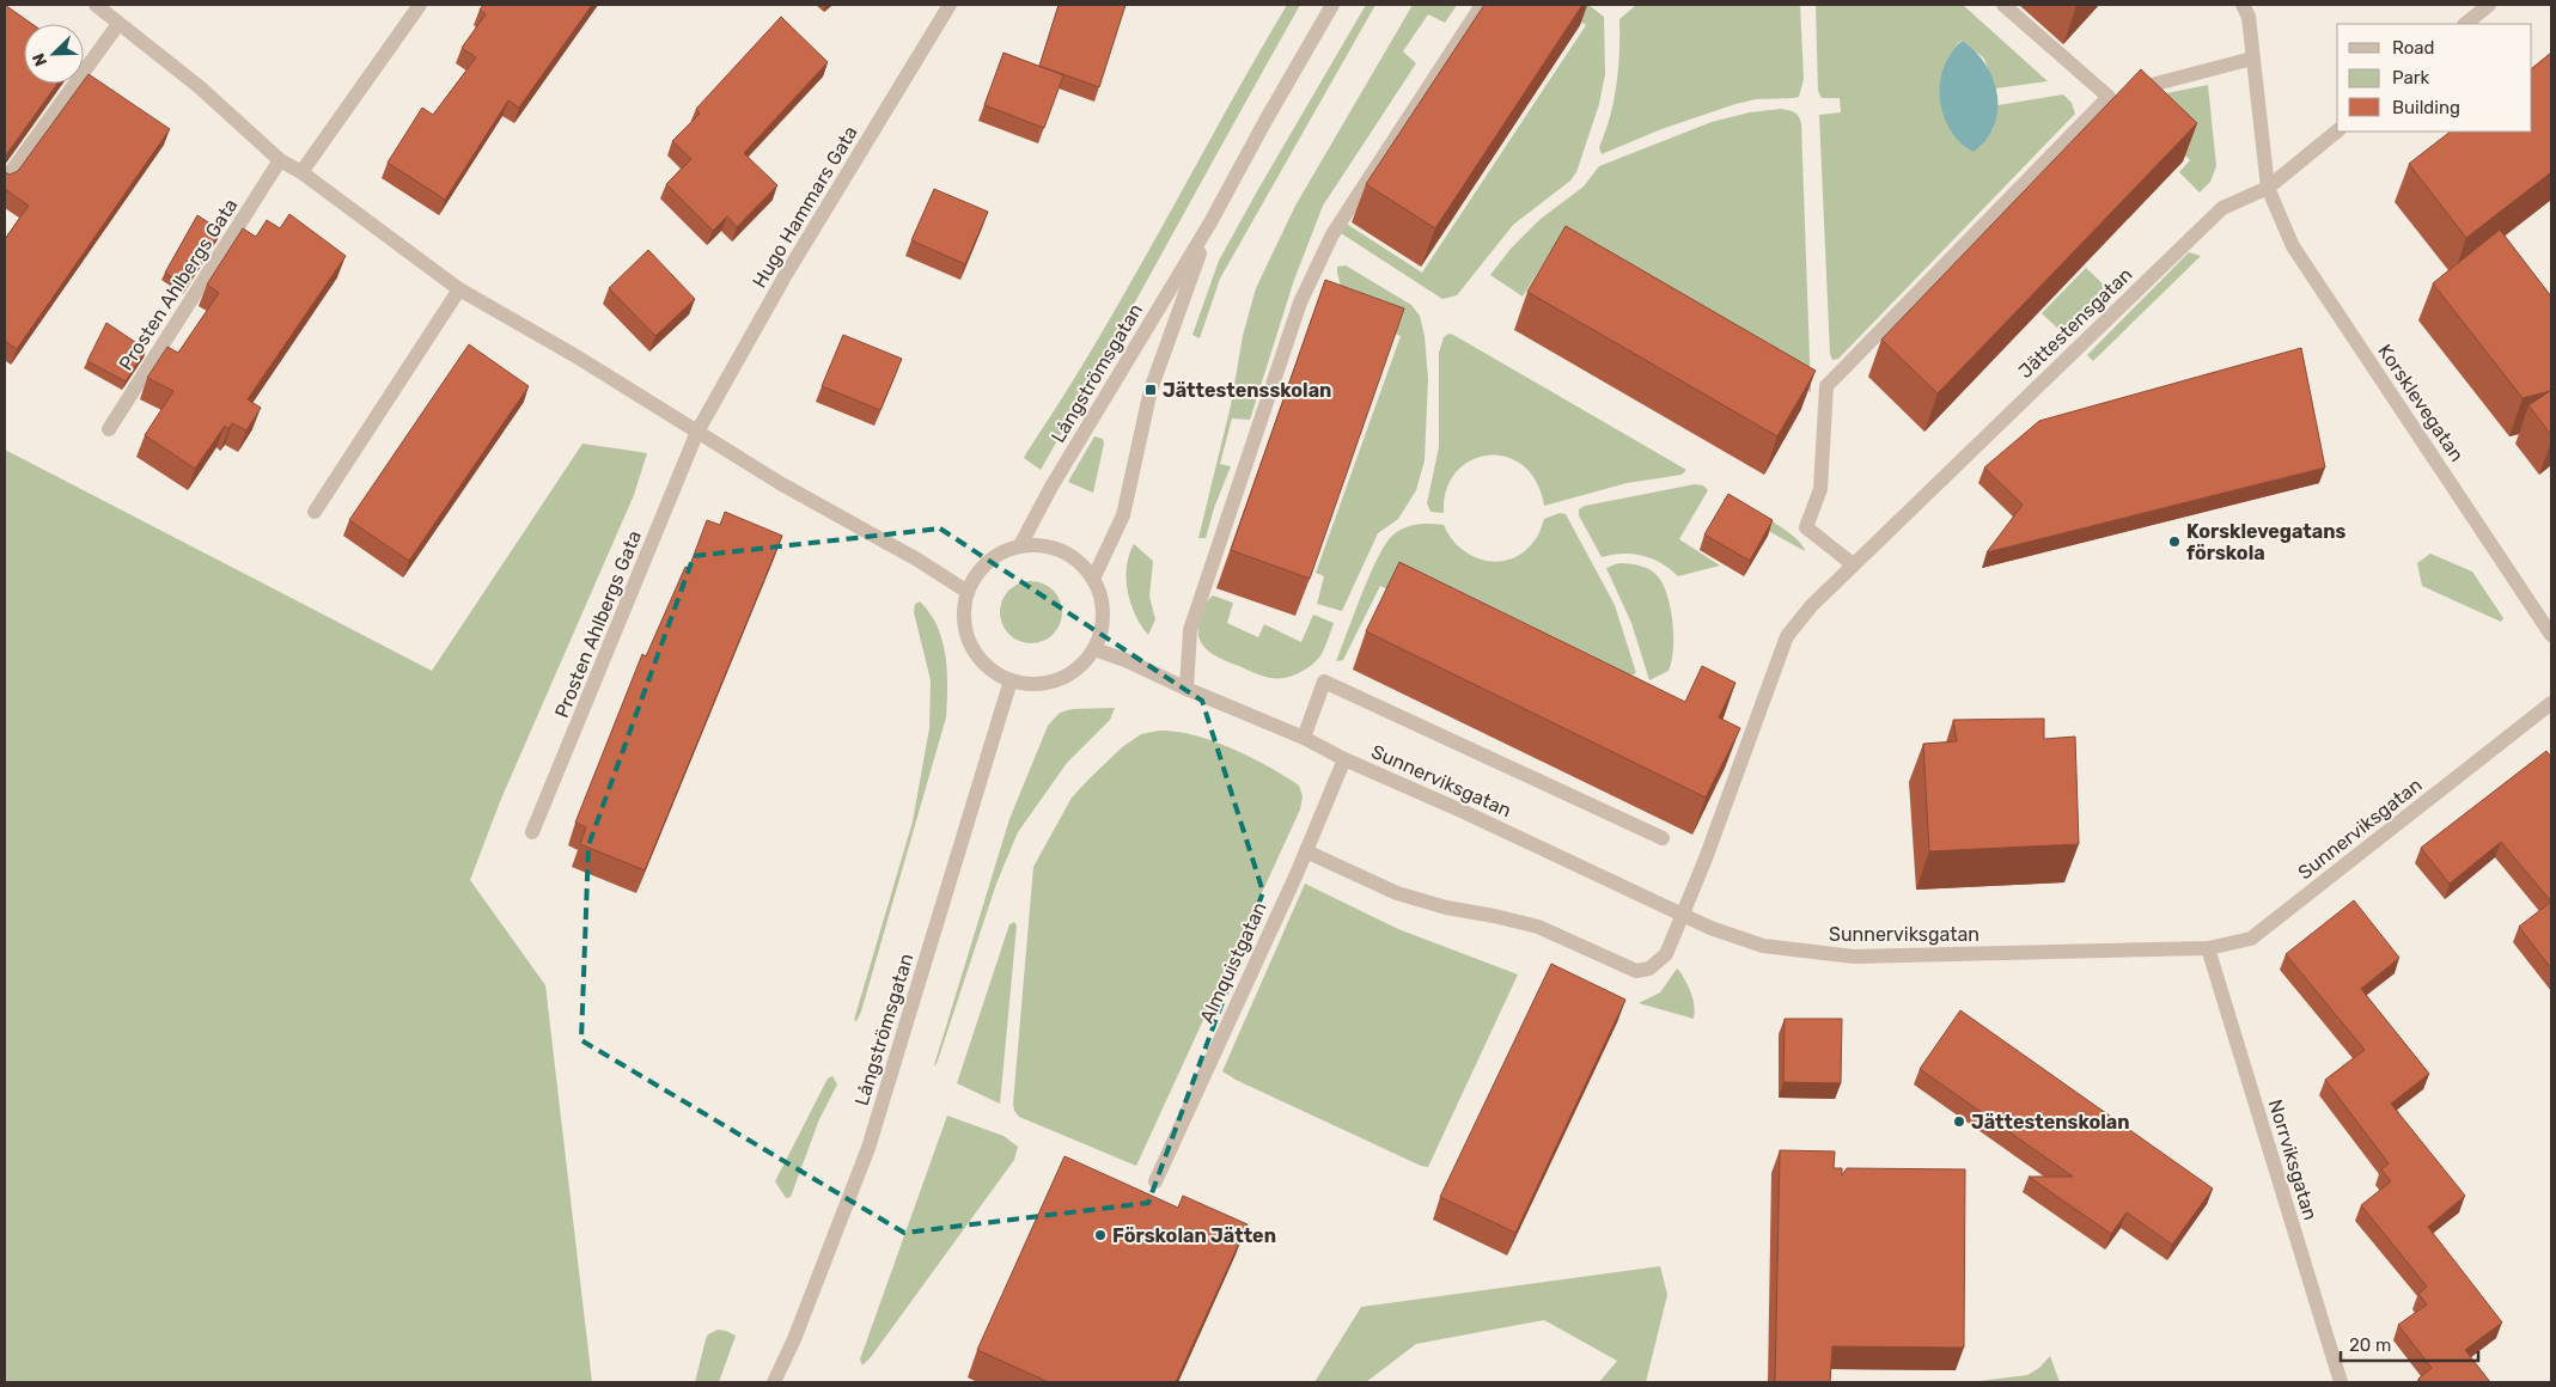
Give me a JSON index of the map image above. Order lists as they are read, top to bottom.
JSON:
{
  "streets": {
    "street": [
      "Hugo Hammars Gata",
      "Prosten Ahlbergs Gata",
      "Jättestensgatan",
      "Långströmsgatan",
      "Korsklevegatan",
      "Sunnerviksgatan",
      "Almquistgatan",
      "Norrviksgatan"
    ]
  },
  "crossings": [
    ["Hugo Hammars Gata", "Prosten Ahlbergs Gata"],
    ["Jättestensgatan", "Korsklevegatan"],
    ["Jättestensgatan", "Sunnerviksgatan"],
    ["Jättestensgatan", "Almquistgatan"],
    ["Långströmsgatan", "Sunnerviksgatan"],
    ["Sunnerviksgatan", "Almquistgatan"],
    ["Sunnerviksgatan", "Norrviksgatan"]
  ],
  "places": {
    "transit": ["Jättestensskolan"],
    "other": ["Korsklevegatans förskola", "Jättestenskolan", "Förskolan Jätten"]
  },
  "legend": ["Road", "Park", "Building"],
  "scale_bar": "20 m",
  "north": "bottom left"
}
